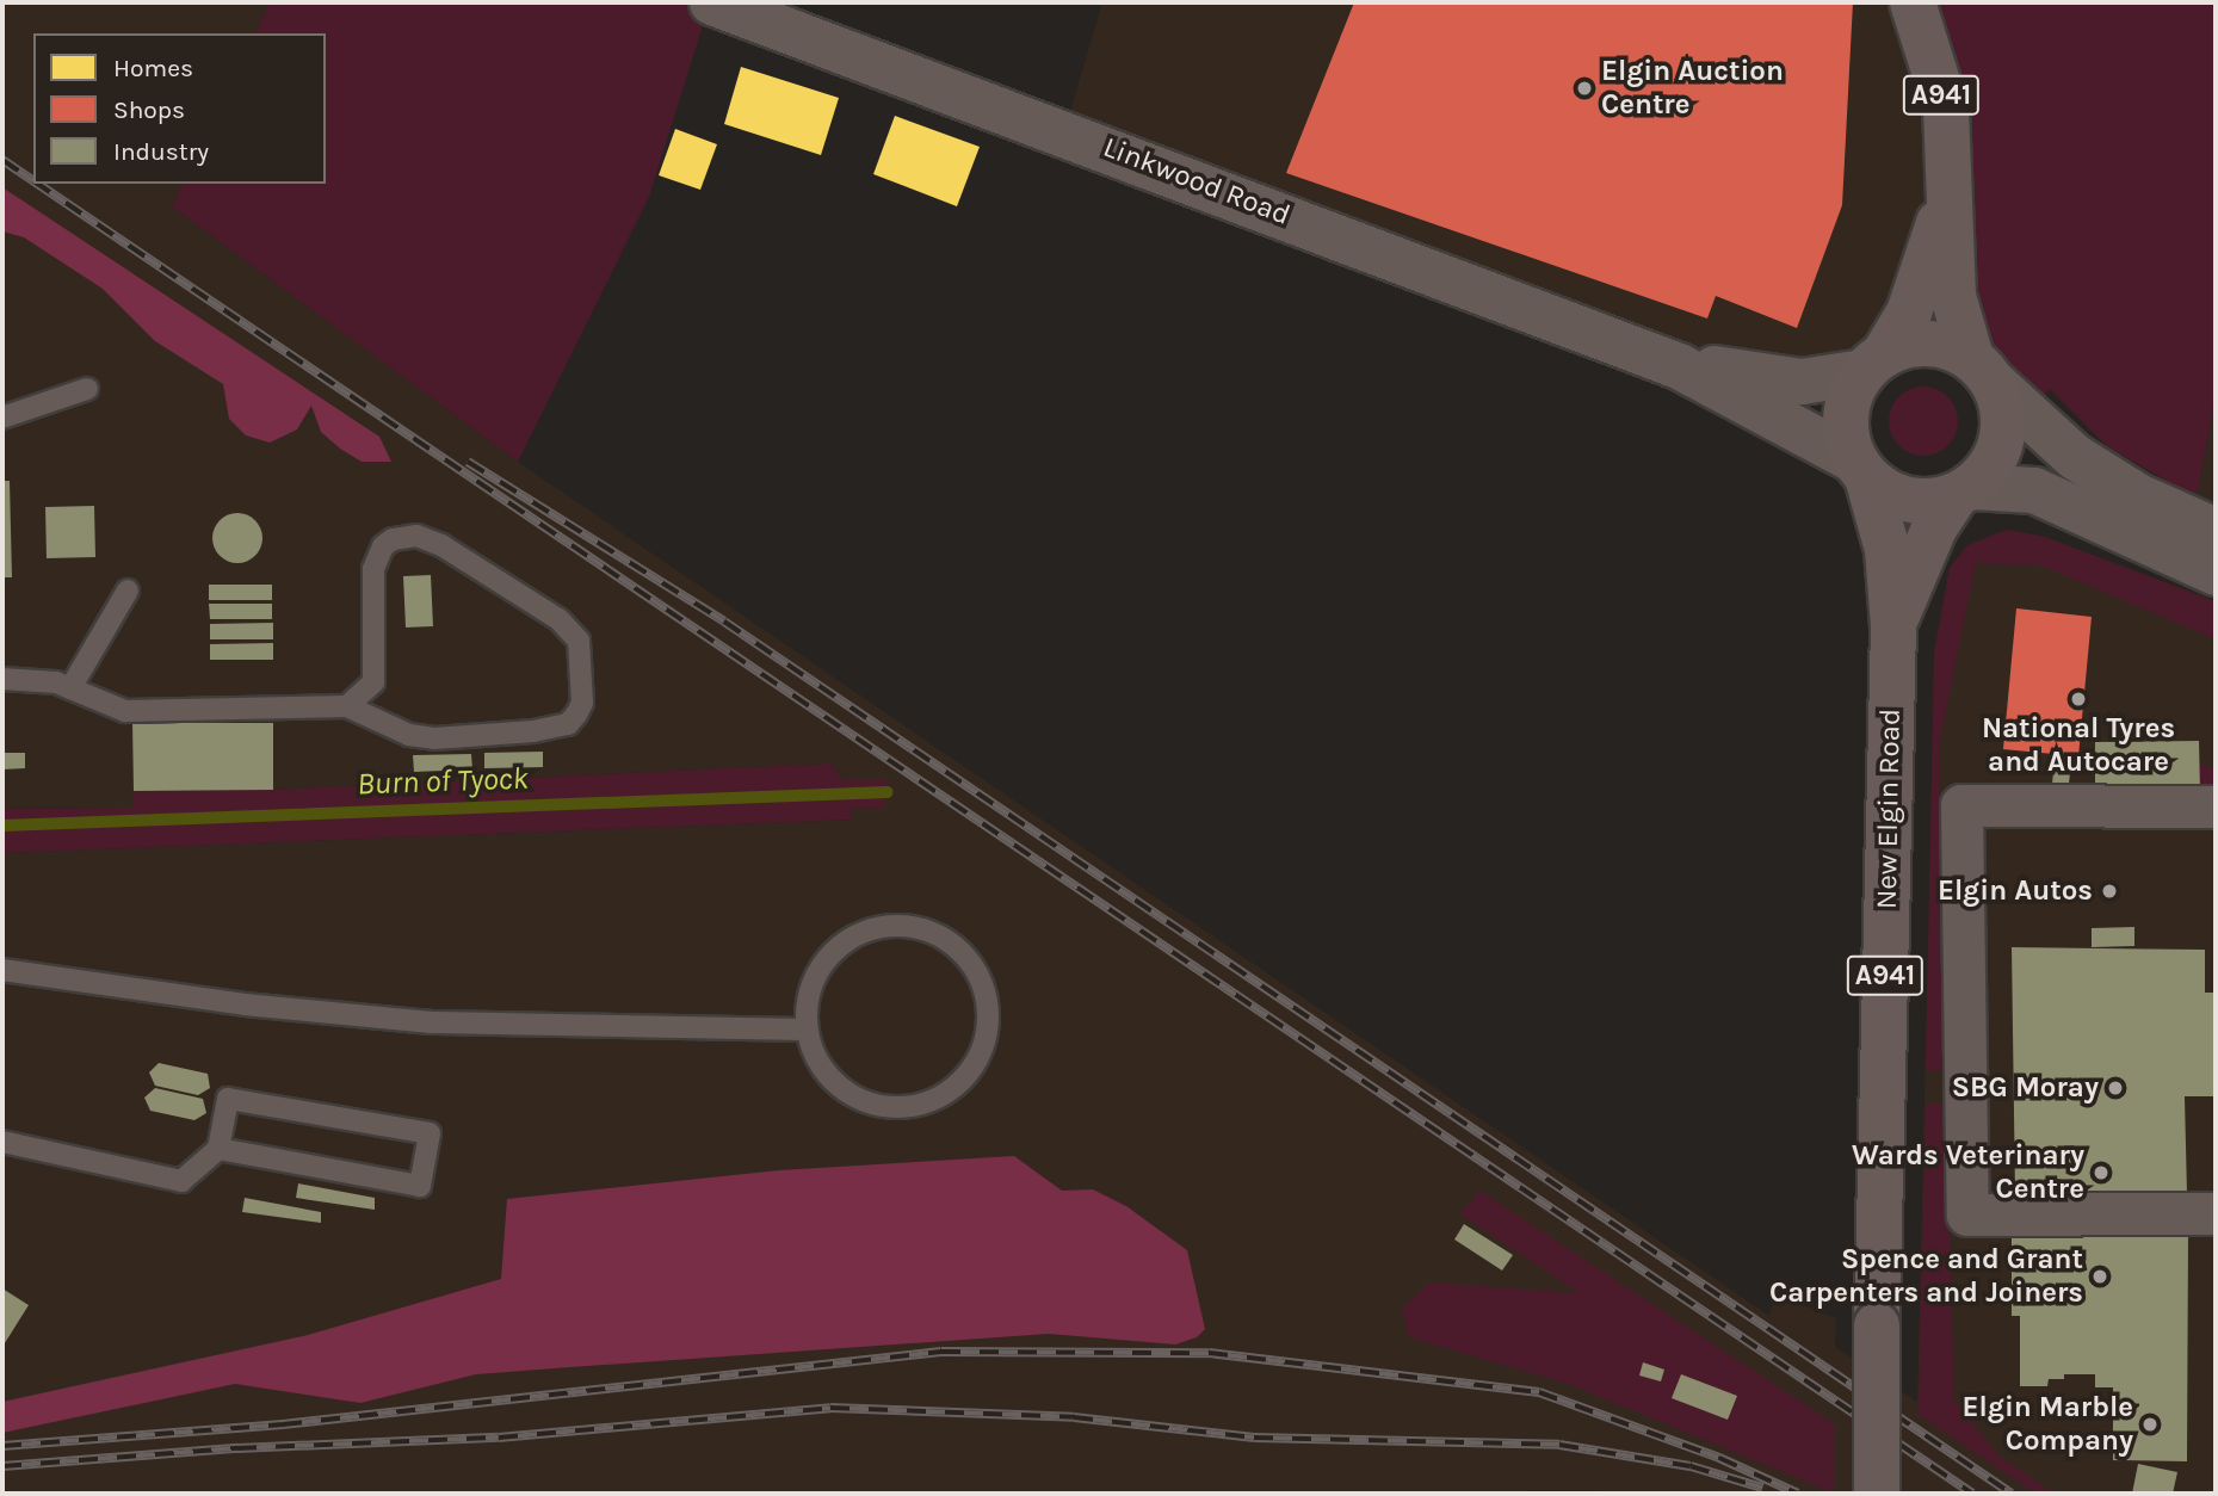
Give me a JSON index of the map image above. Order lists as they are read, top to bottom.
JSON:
{
  "streets": {
    "main road": ["A941", "New Elgin Road"],
    "street": ["Linkwood Road"]
  },
  "crossings": [
    ["A941", "Linkwood Road"],
    ["A941", "New Elgin Road"],
    ["Linkwood Road", "New Elgin Road"]
  ],
  "water": ["Burn of Tyock"],
  "places": [
    "Elgin Auction Centre",
    "National Tyres and Autocare",
    "Elgin Autos",
    "SBG Moray",
    "Wards Veterinary Centre",
    "Spence and Grant Carpenters and Joiners",
    "Elgin Marble Company"
  ],
  "legend": ["Homes", "Shops", "Industry"]
}
